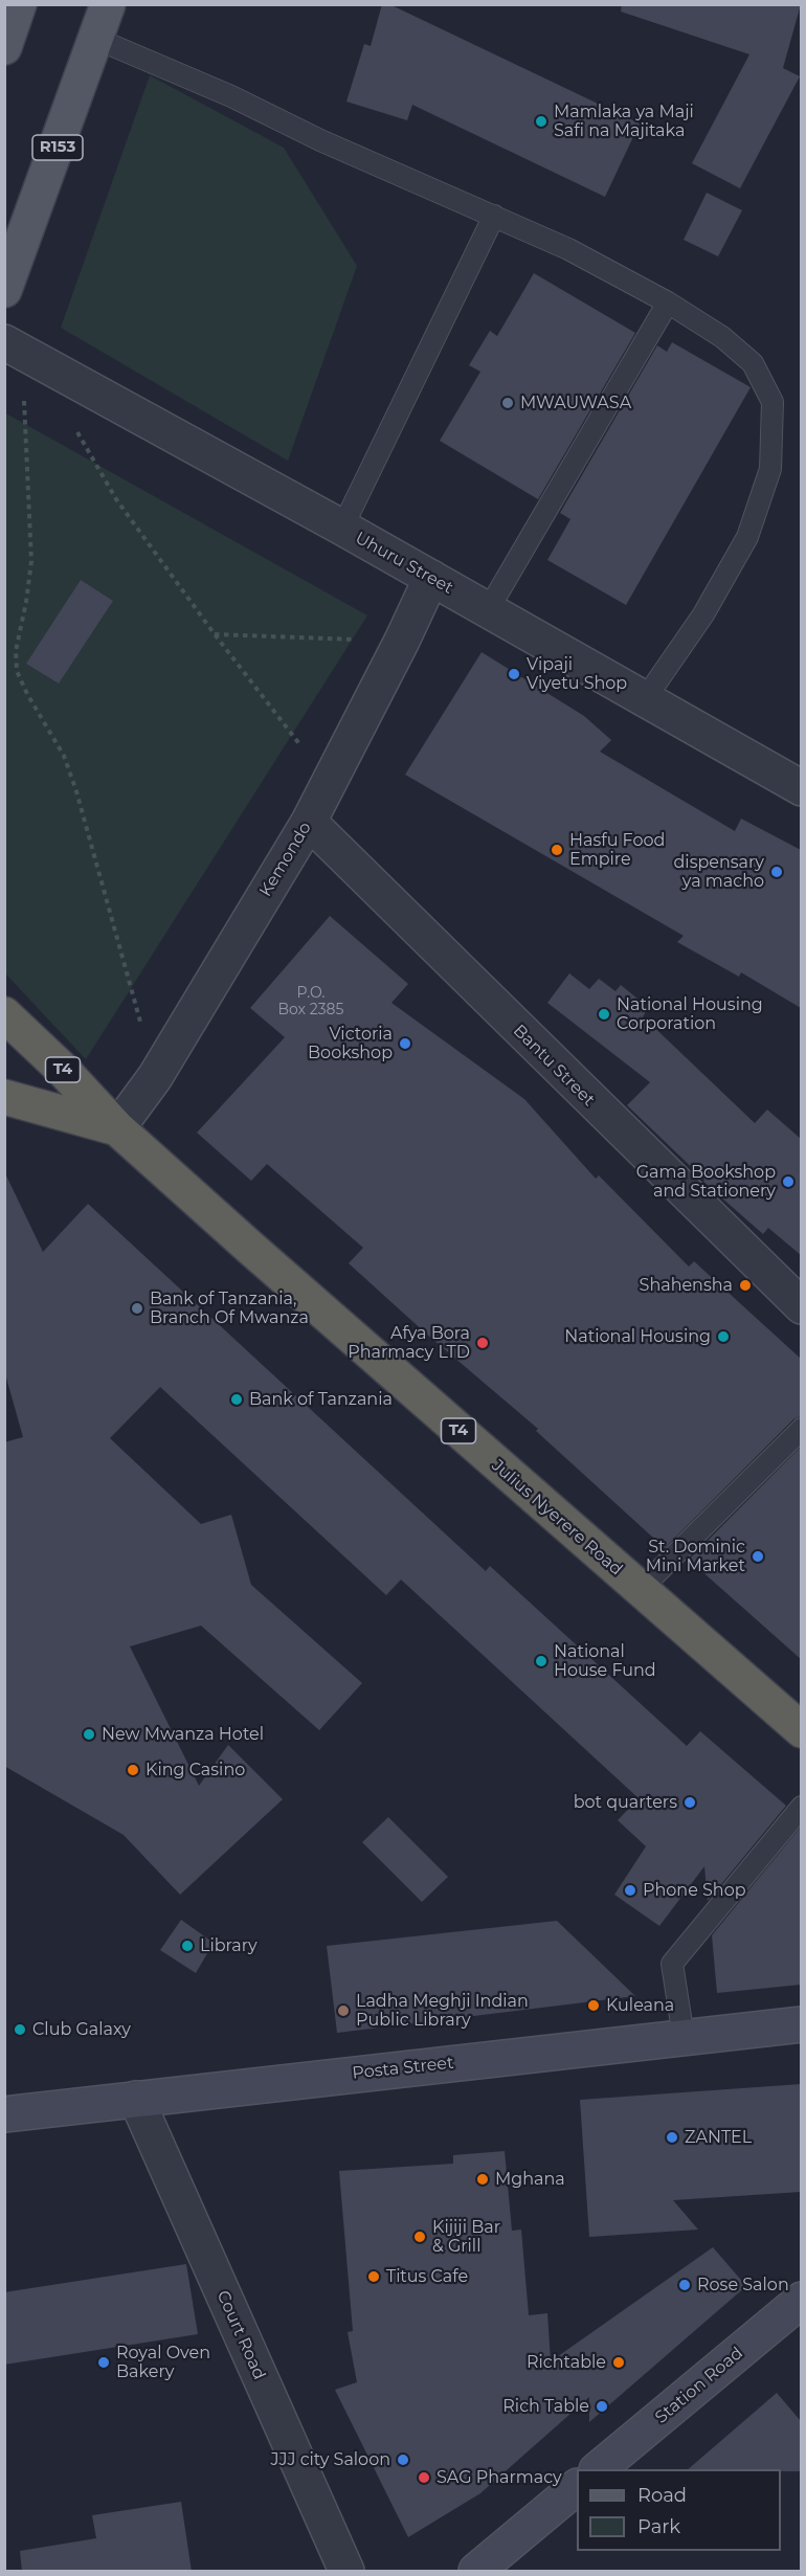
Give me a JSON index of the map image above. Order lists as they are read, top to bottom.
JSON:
{
  "streets": {
    "highway": ["T4", "Julius Nyerere Road"],
    "main road": ["R153", "Posta Street", "Station Road"],
    "street": [
      "Uhuru Street",
      "Kemondo",
      "Bantu Street",
      "Court Road"
    ]
  },
  "crossings": [
    ["Uhuru Street", "Kemondo"],
    ["Kemondo", "Bantu Street"],
    ["Kemondo", "Julius Nyerere Road"],
    ["Posta Street", "Court Road"]
  ],
  "places": [
    "Mamlaka ya Maji Safi na Majitaka",
    "MWAUWASA",
    "Vipaji Viyetu Shop",
    "Hasfu Food Empire",
    "dispensary ya macho",
    "National Housing Corporation",
    "Victoria Bookshop",
    "Gama Bookshop and Stationery",
    "Shahensha",
    "Bank of Tanzania, Branch Of Mwanza",
    "National Housing",
    "Afya Bora Pharmacy LTD",
    "Bank of Tanzania",
    "St. Dominic Mini Market",
    "National House Fund",
    "New Mwanza Hotel",
    "King Casino",
    "bot quarters",
    "Phone Shop",
    "Library",
    "Kuleana",
    "Ladha Meghji Indian Public Library",
    "Club Galaxy",
    "ZANTEL",
    "Mghana",
    "Kijiji Bar & Grill",
    "Titus Cafe",
    "Rose Salon",
    "Royal Oven Bakery",
    "Richtable",
    "Rich Table",
    "JJJ city Saloon",
    "SAG Pharmacy"
  ],
  "house_numbers": ["P.O. Box 2385"],
  "legend": ["Road", "Park"]
}
